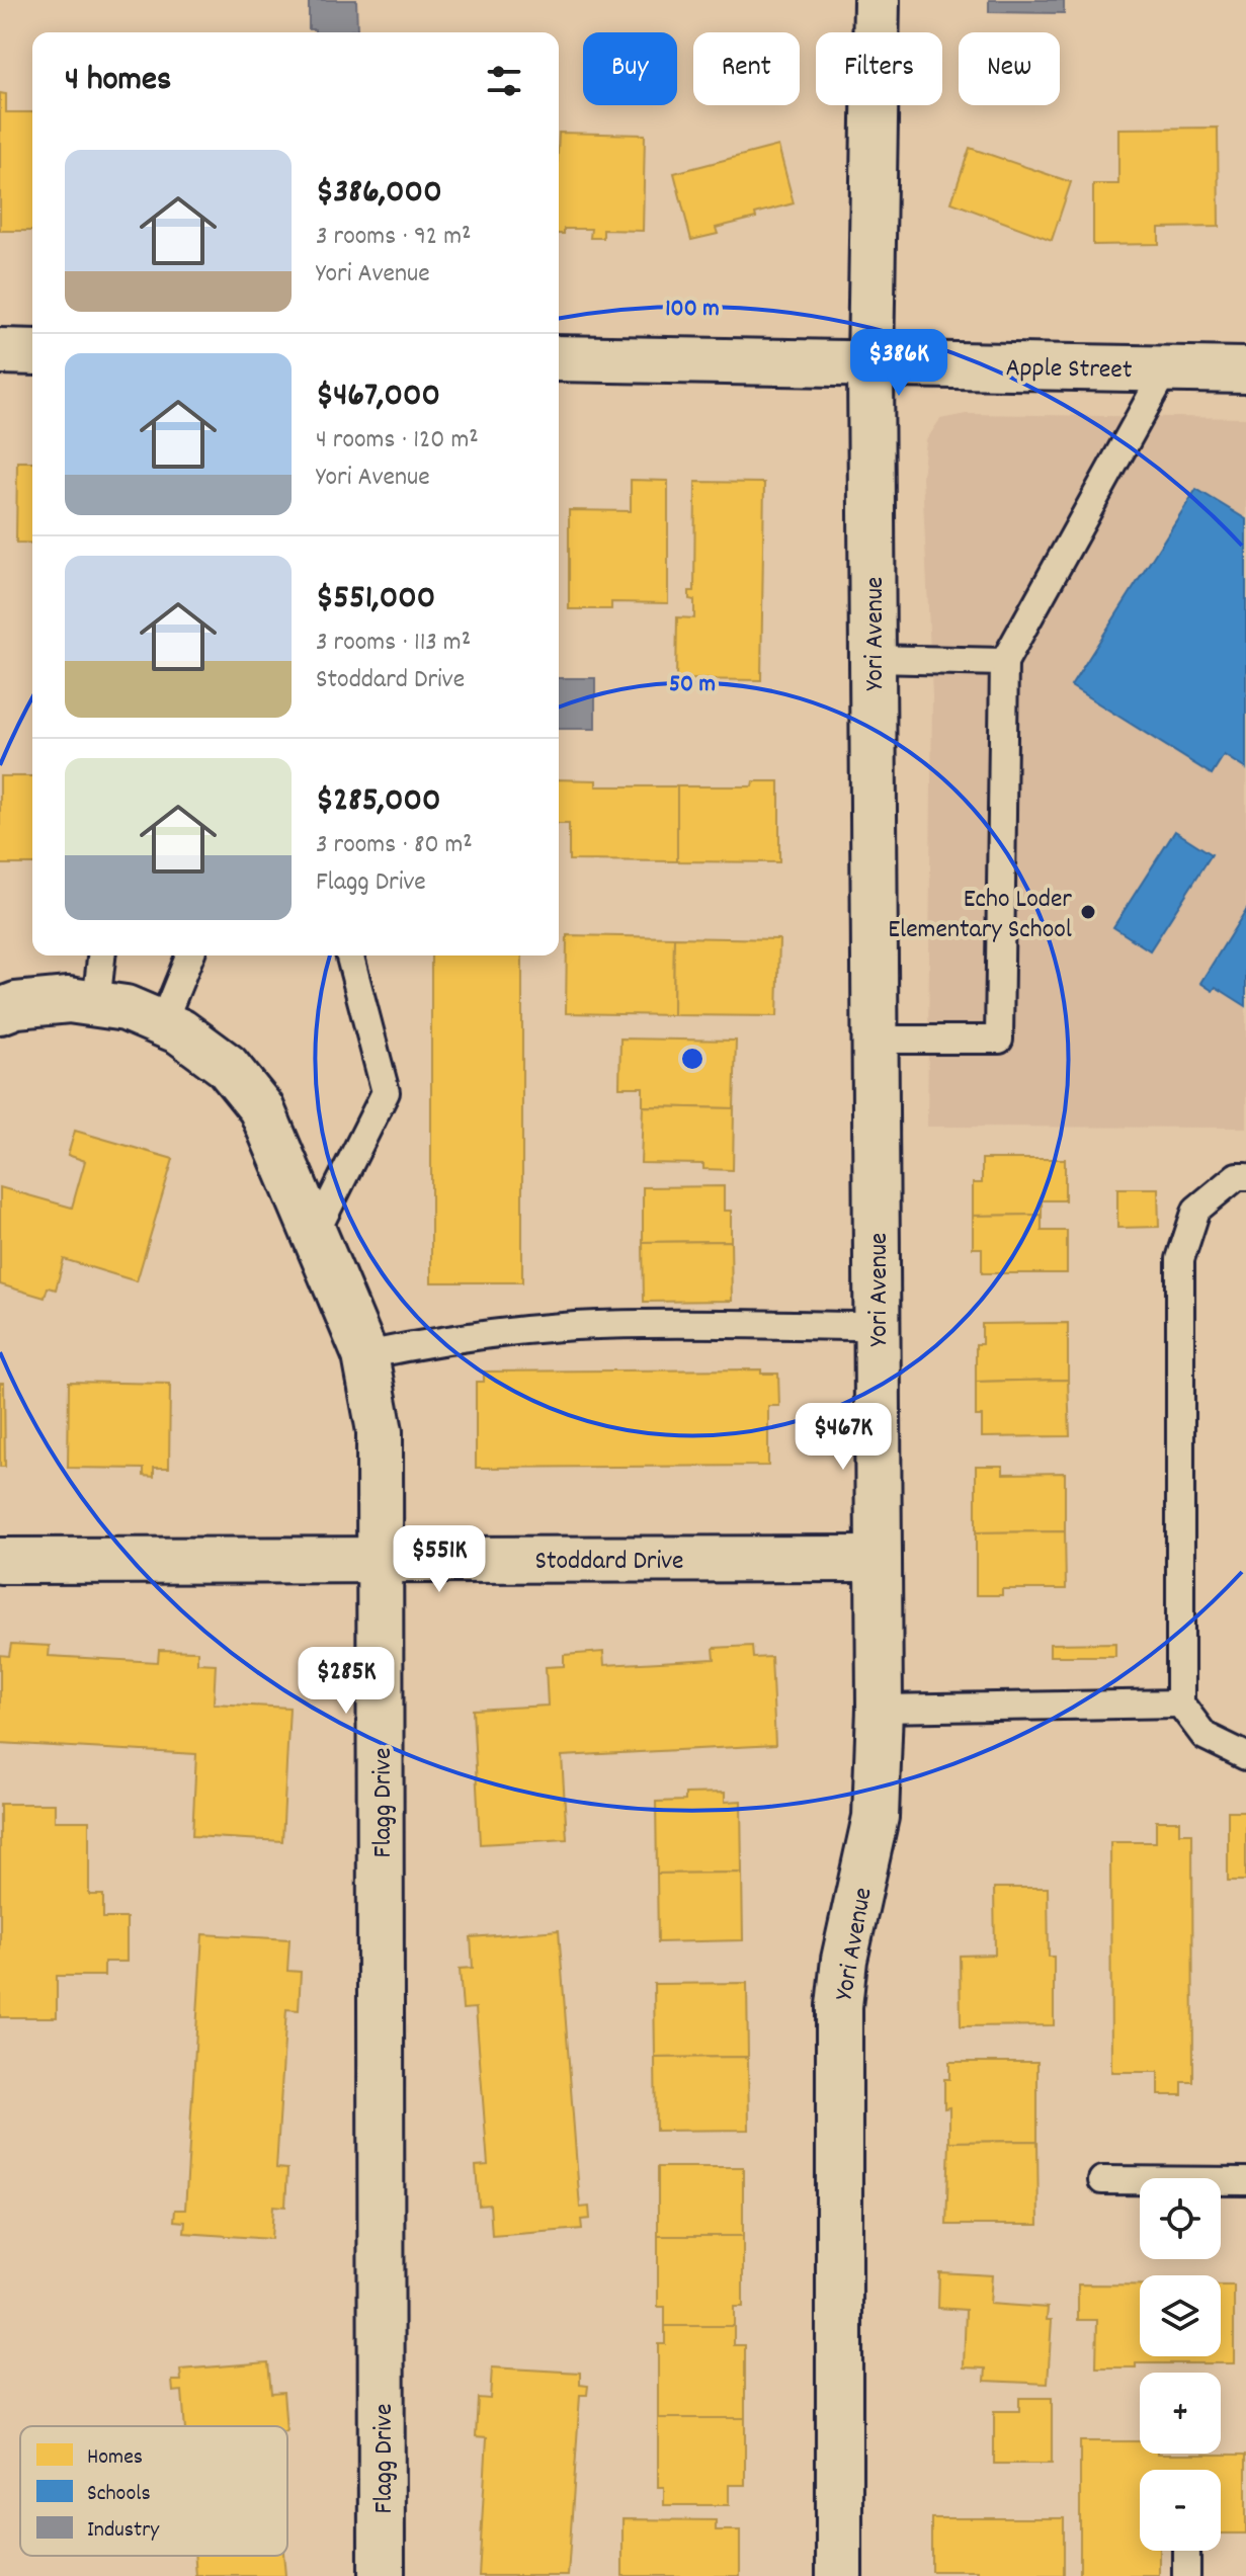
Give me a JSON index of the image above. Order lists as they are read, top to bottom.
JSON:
{
  "streets": {
    "street": [
      "Apple Street",
      "Yori Avenue",
      "Stoddard Drive",
      "Flagg Drive"
    ]
  },
  "crossings": [
    ["Apple Street", "Yori Avenue"],
    ["Yori Avenue", "Stoddard Drive"],
    ["Stoddard Drive", "Flagg Drive"]
  ],
  "places": ["Echo Loder Elementary School"],
  "legend": ["Homes", "Schools", "Industry"],
  "page": {
    "chip": [
      "Buy",
      "Rent",
      "Filters",
      "New"
    ],
    "heading": "4 homes",
    "list": [
      {
        "name": "$386,000",
        "note": "3 rooms · 92 m² · Yori Avenue"
      },
      {
        "name": "$467,000",
        "note": "4 rooms · 120 m² · Yori Avenue"
      },
      {
        "name": "$551,000",
        "note": "3 rooms · 113 m² · Stoddard Drive"
      },
      {
        "name": "$285,000",
        "note": "3 rooms · 80 m² · Flagg Drive"
      }
    ],
    "price": [
      "$386K",
      "$467K",
      "$551K",
      "$285K"
    ],
    "map_buttons": ["+", "−"]
  },
  "rings": ["100 m", "50 m"]
}
